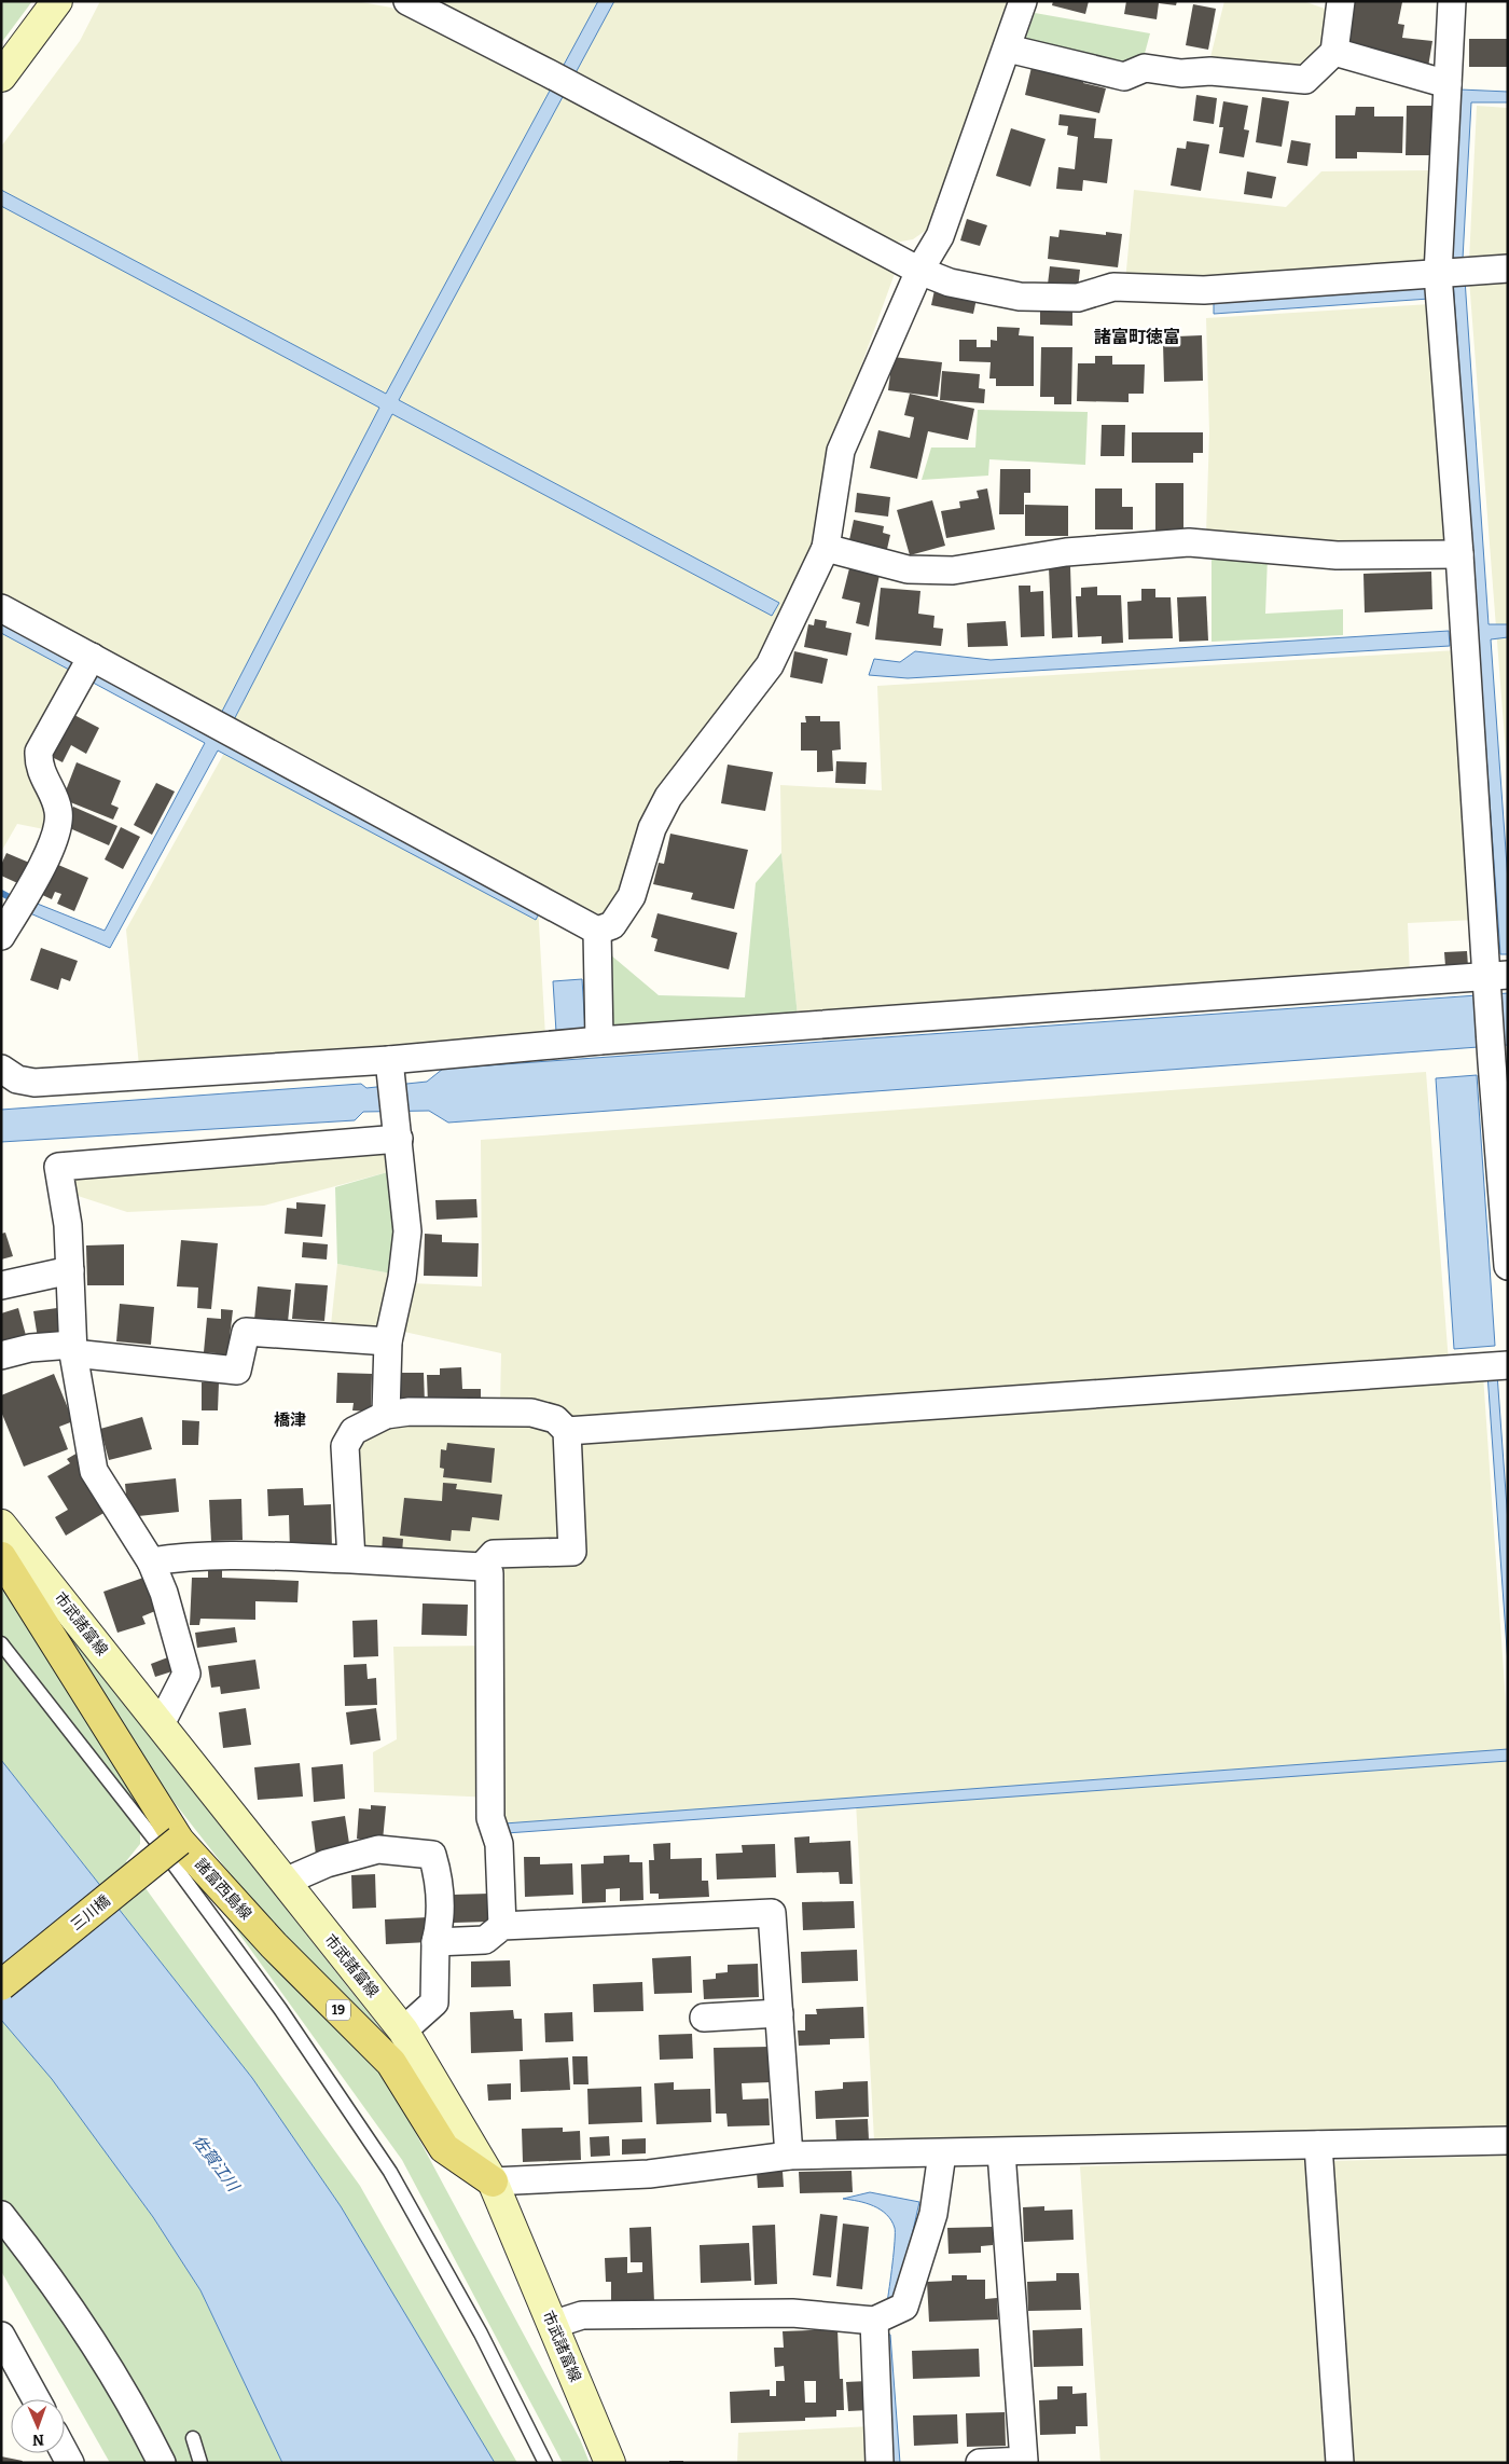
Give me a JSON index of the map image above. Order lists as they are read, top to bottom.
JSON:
{
  "streets": {
    "main road": [
      "市武諸富線",
      "諸富西島線",
      "三川橋",
      "19"
    ]
  },
  "crossings": [
    ["市武諸富線", "諸富西島線"],
    ["諸富西島線", "三川橋"]
  ],
  "districts": ["諸富町徳富", "橋津"],
  "water": ["佐賀江川"],
  "north": "bottom"
}
